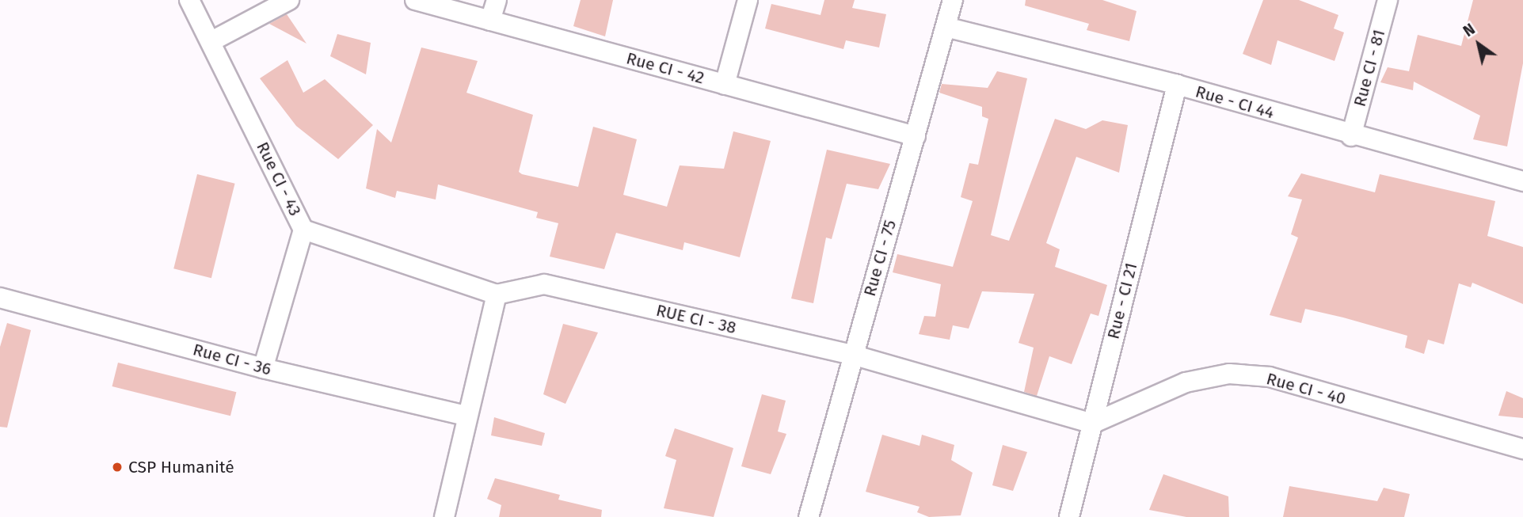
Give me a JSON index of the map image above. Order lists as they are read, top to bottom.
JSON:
{
  "streets": {
    "street": [
      "Rue CI - 42",
      "Rue CI - 81",
      "Rue - CI 44",
      "Rue CI - 43",
      "Rue CI - 75",
      "Rue - CI 21",
      "RUE CI - 38",
      "Rue CI - 36",
      "Rue CI - 40"
    ]
  },
  "crossings": [
    ["Rue CI - 42", "Rue CI - 75"],
    ["Rue CI - 81", "Rue - CI 44"],
    ["Rue - CI 44", "Rue CI - 75"],
    ["Rue - CI 44", "Rue - CI 21"],
    ["Rue CI - 43", "Rue CI - 36"],
    ["Rue CI - 75", "RUE CI - 38"],
    ["Rue - CI 21", "RUE CI - 38"],
    ["Rue - CI 21", "Rue CI - 40"],
    ["RUE CI - 38", "Rue CI - 40"]
  ],
  "places": ["CSP Humanité"],
  "north": "top left"
}
